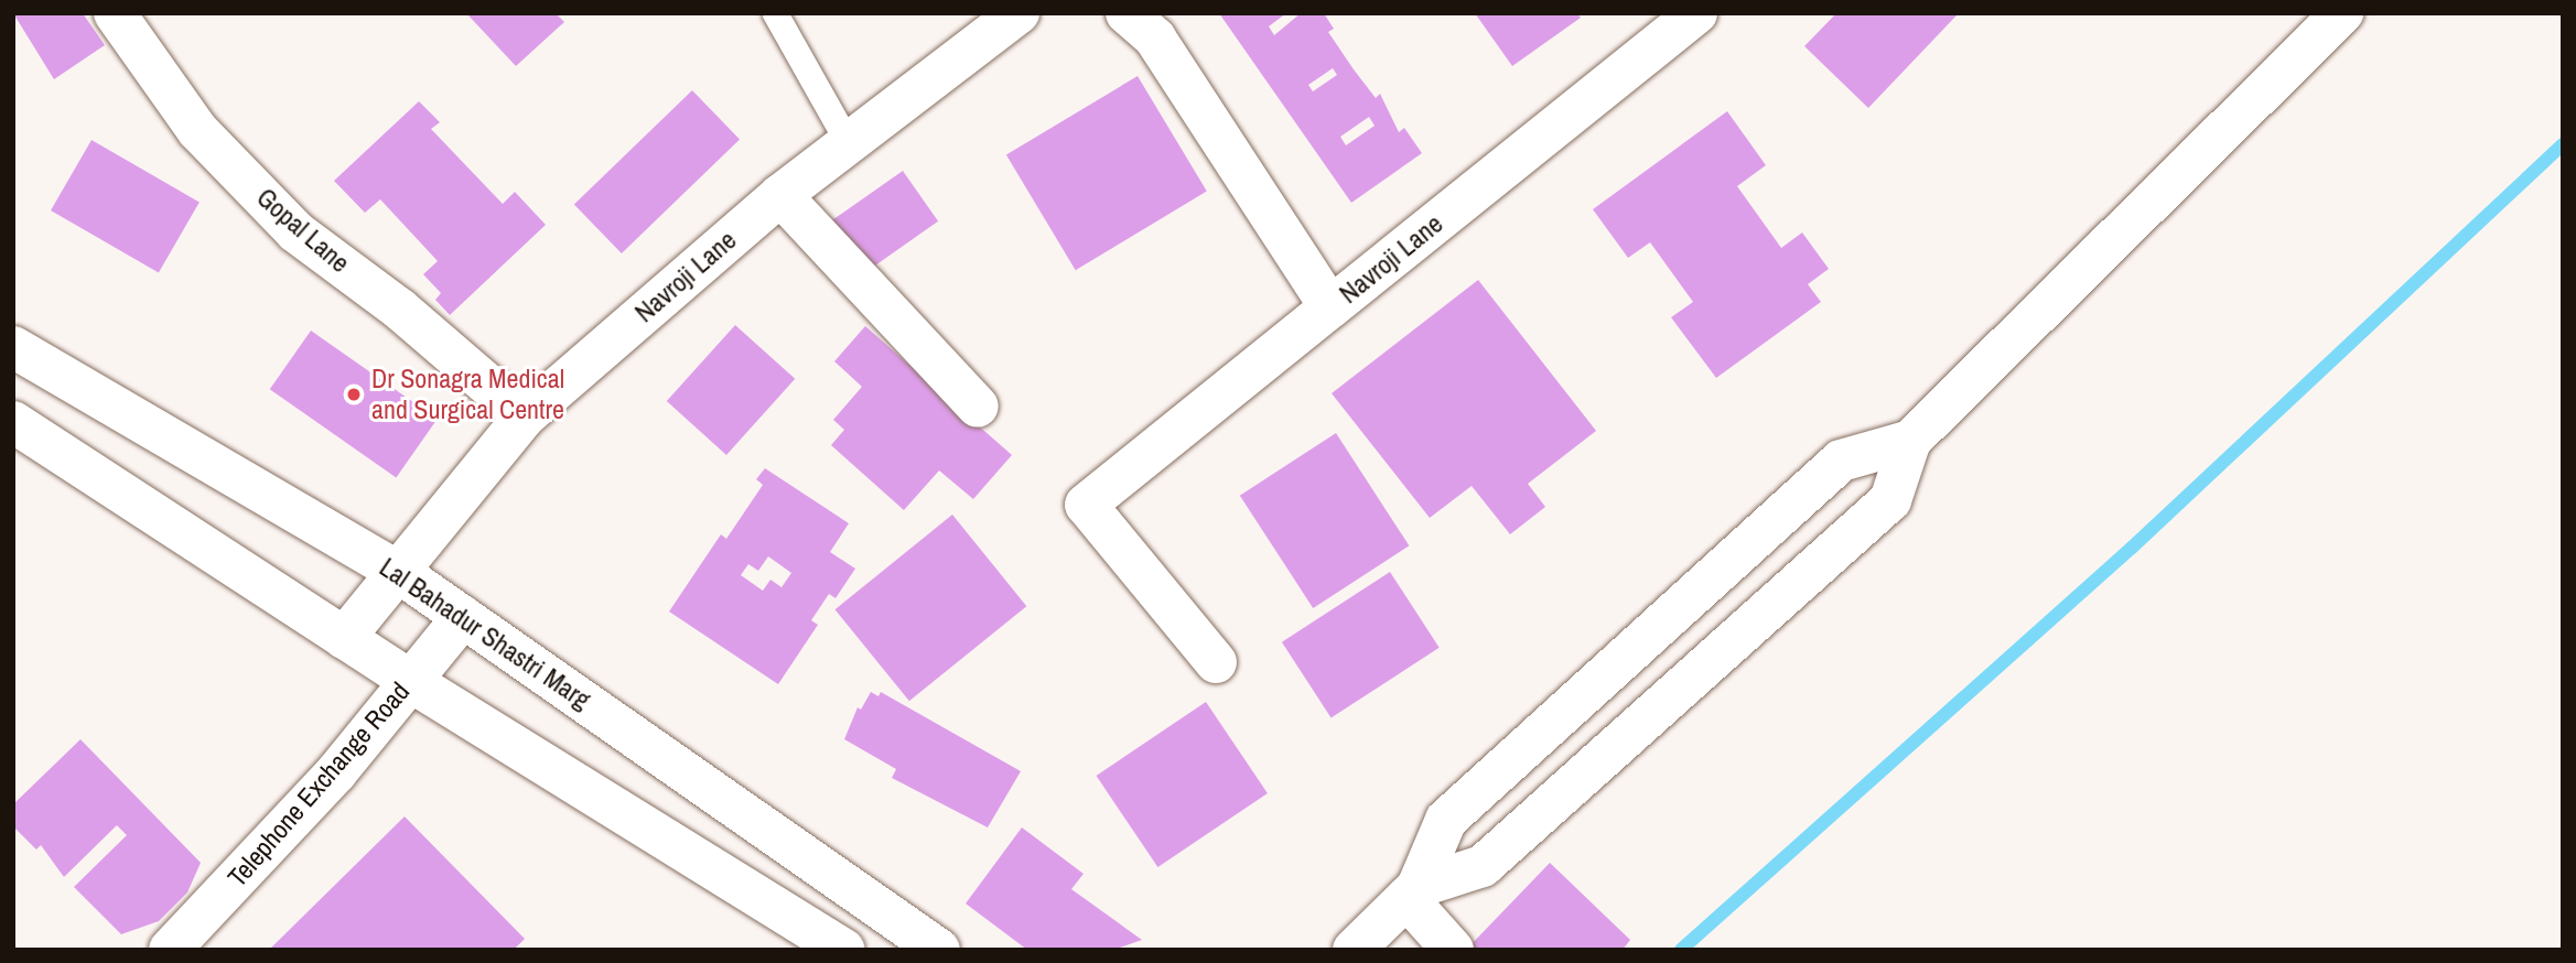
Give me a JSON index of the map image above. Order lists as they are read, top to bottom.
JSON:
{
  "streets": {
    "street": [
      "Gopal Lane",
      "Navroji Lane",
      "Lal Bahadur Shastri Marg",
      "Telephone Exchange Road"
    ]
  },
  "crossings": [
    ["Gopal Lane", "Navroji Lane"],
    ["Navroji Lane", "Lal Bahadur Shastri Marg"],
    ["Lal Bahadur Shastri Marg", "Telephone Exchange Road"]
  ],
  "places": ["Dr Sonagra Medical and Surgical Centre"]
}
